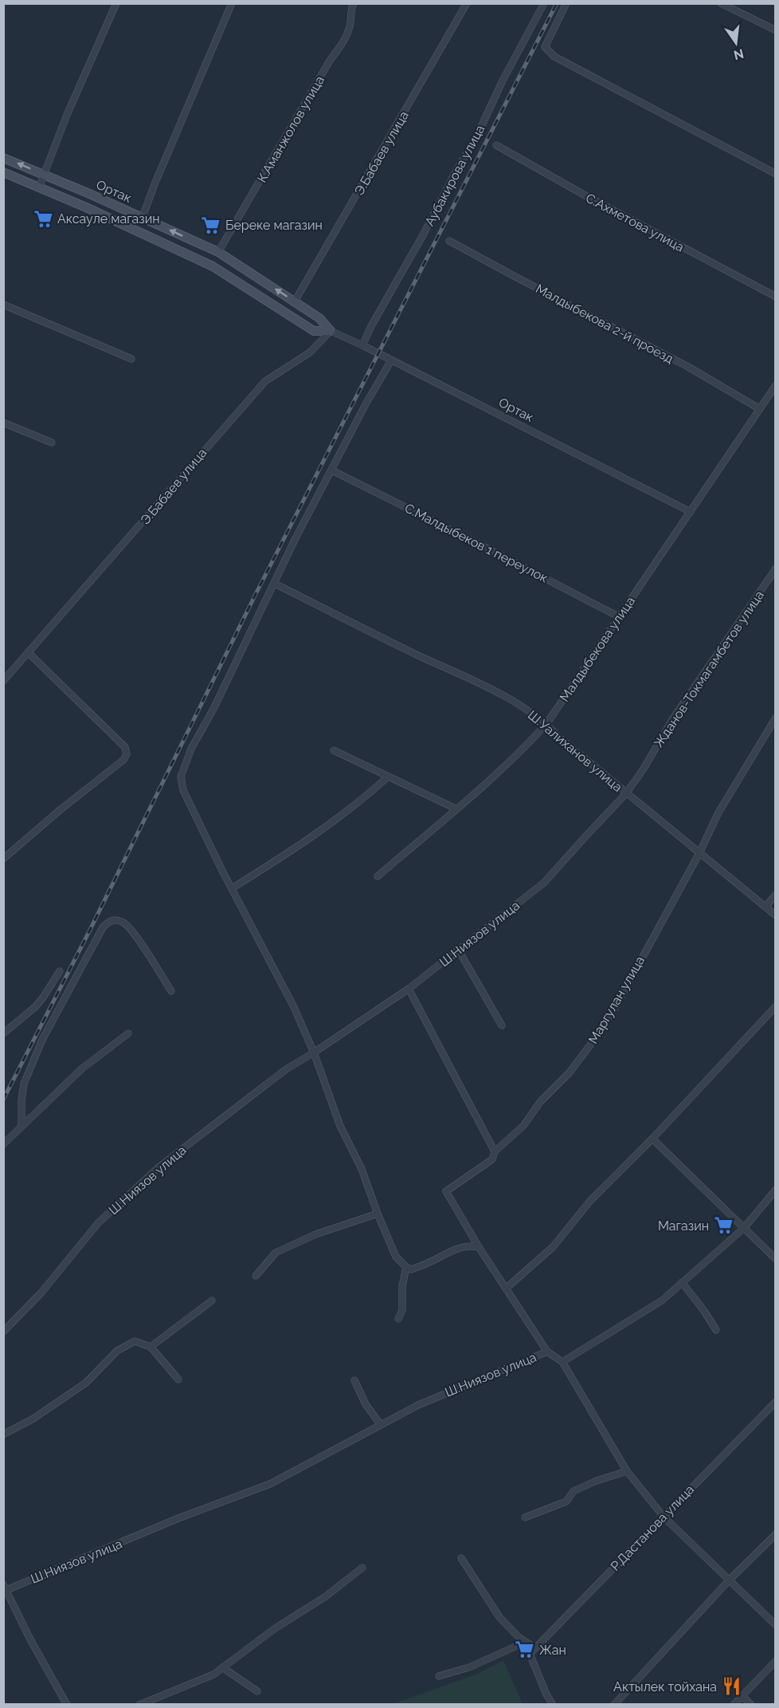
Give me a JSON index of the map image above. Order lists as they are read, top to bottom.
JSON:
{
  "streets": {
    "street": [
      "К.Аманжолов улица",
      "Э.Бабаев улица",
      "Аубакирова улица",
      "Ортак",
      "С.Ахметова улица",
      "Малдыбекова 2-й проезд",
      "С.Малдыбеков 1 переулок",
      "Малдыбекова улица",
      "Жданов-Токмагамбетов улица",
      "Ш.Уалиханов улица",
      "Ш.Ниязов улица",
      "Маргулан улица",
      "Р.Дастанова улица"
    ]
  },
  "crossings": [
    ["К.Аманжолов улица", "Ортак"],
    ["Э.Бабаев улица", "Ортак"],
    ["Аубакирова улица", "Ортак"],
    ["Ортак", "Малдыбекова улица"],
    ["Малдыбекова 2-й проезд", "Малдыбекова улица"],
    ["С.Малдыбеков 1 переулок", "Малдыбекова улица"],
    ["Малдыбекова улица", "Ш.Уалиханов улица"],
    ["Жданов-Токмагамбетов улица", "Ш.Уалиханов улица"],
    ["Жданов-Токмагамбетов улица", "Ш.Ниязов улица"],
    ["Ш.Уалиханов улица", "Ш.Ниязов улица"],
    ["Ш.Уалиханов улица", "Маргулан улица"],
    ["Ш.Ниязов улица", "Маргулан улица"]
  ],
  "places": {
    "supermarket": [
      "Аксауле магазин",
      "Береке магазин",
      "Магазин",
      "Жан"
    ],
    "restaurant": ["Актылек тойхана"]
  },
  "north": "bottom"
}
